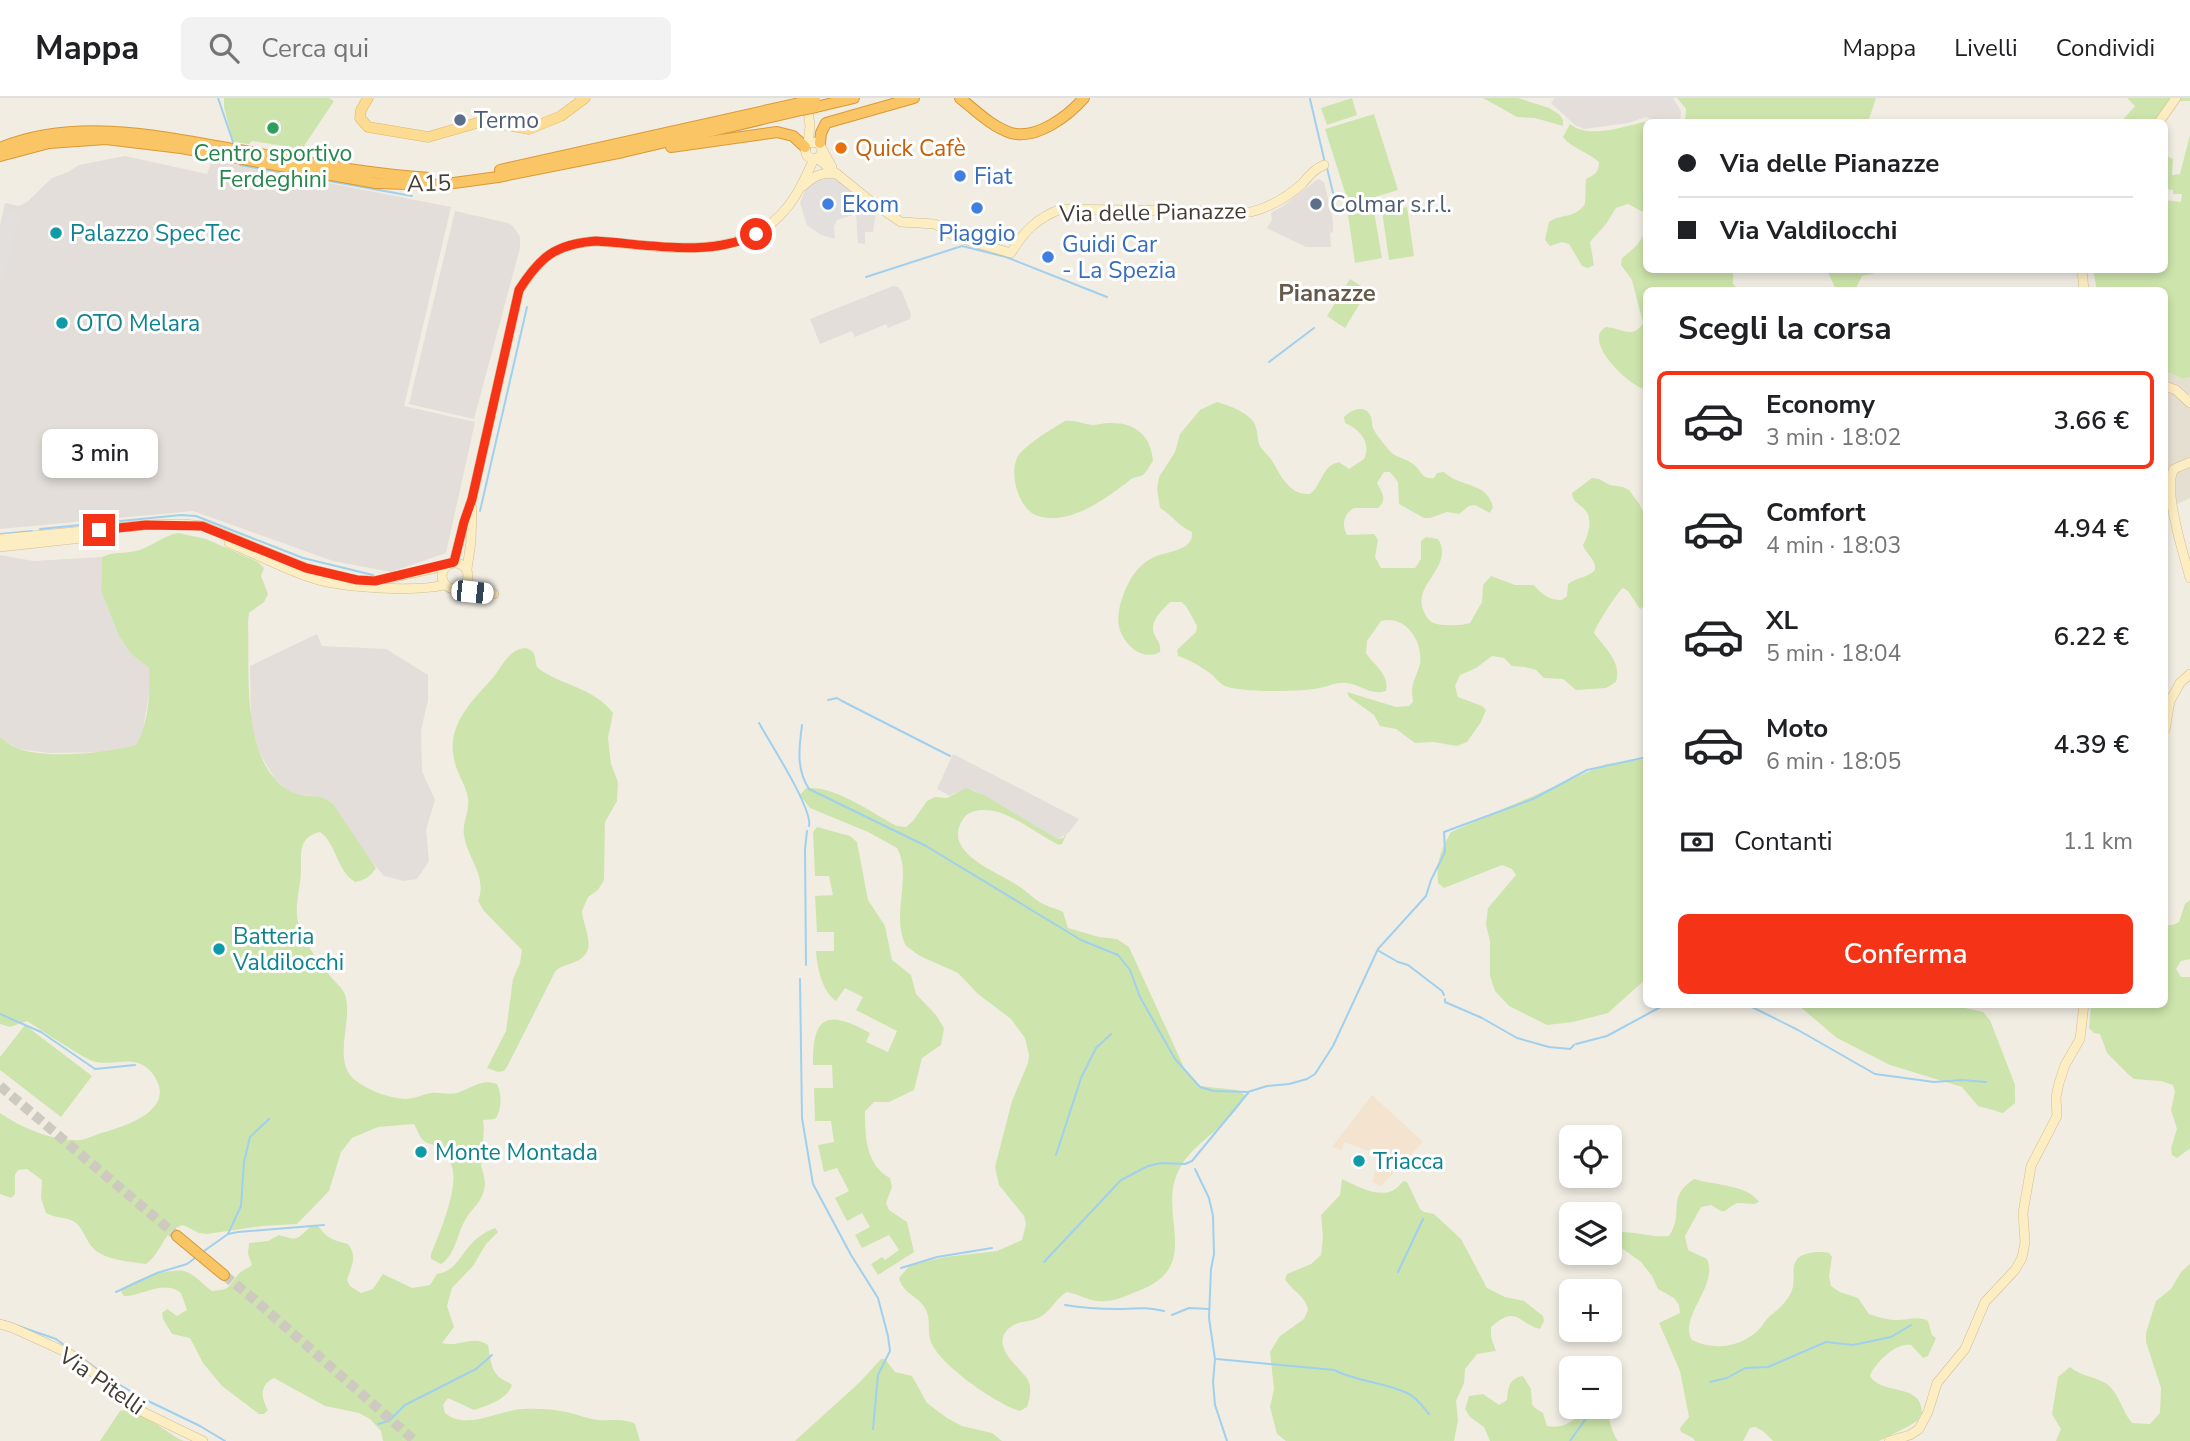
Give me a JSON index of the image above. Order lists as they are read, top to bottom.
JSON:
{
  "streets": {
    "highway": ["A15"],
    "street": ["Via delle Pianazze", "Via Pitelli"]
  },
  "crossings": [
    ["A15", "Via delle Pianazze"]
  ],
  "districts": ["Pianazze"],
  "places": [
    "Termo",
    "Centro sportivo Ferdeghini",
    "Quick Cafè",
    "Fiat",
    "Ekom",
    "Colmar s.r.l.",
    "Piaggio",
    "Palazzo SpecTec",
    "Guidi Car - La Spezia",
    "OTO Melara",
    "Batteria Valdilocchi",
    "Monte Montada",
    "Triacca"
  ],
  "page": {
    "header": "Mappa",
    "search": "Cerca qui",
    "nav": ["Mappa", "Livelli", "Condividi"],
    "banner": ["Via delle Pianazze", "Via Valdilocchi"],
    "heading": "Scegli la corsa",
    "list": [
      {
        "name": "Economy",
        "note": "3 min · 18:02",
        "value": "3.66 €"
      },
      {
        "name": "Comfort",
        "note": "4 min · 18:03",
        "value": "4.94 €"
      },
      {
        "name": "XL",
        "note": "5 min · 18:04",
        "value": "6.22 €"
      },
      {
        "name": "Moto",
        "note": "6 min · 18:05",
        "value": "4.39 €"
      }
    ],
    "bubble": "3 min",
    "pay": ["Contanti", "1.1 km"],
    "buttons": "Conferma",
    "map_buttons": ["+", "−"]
  }
}
